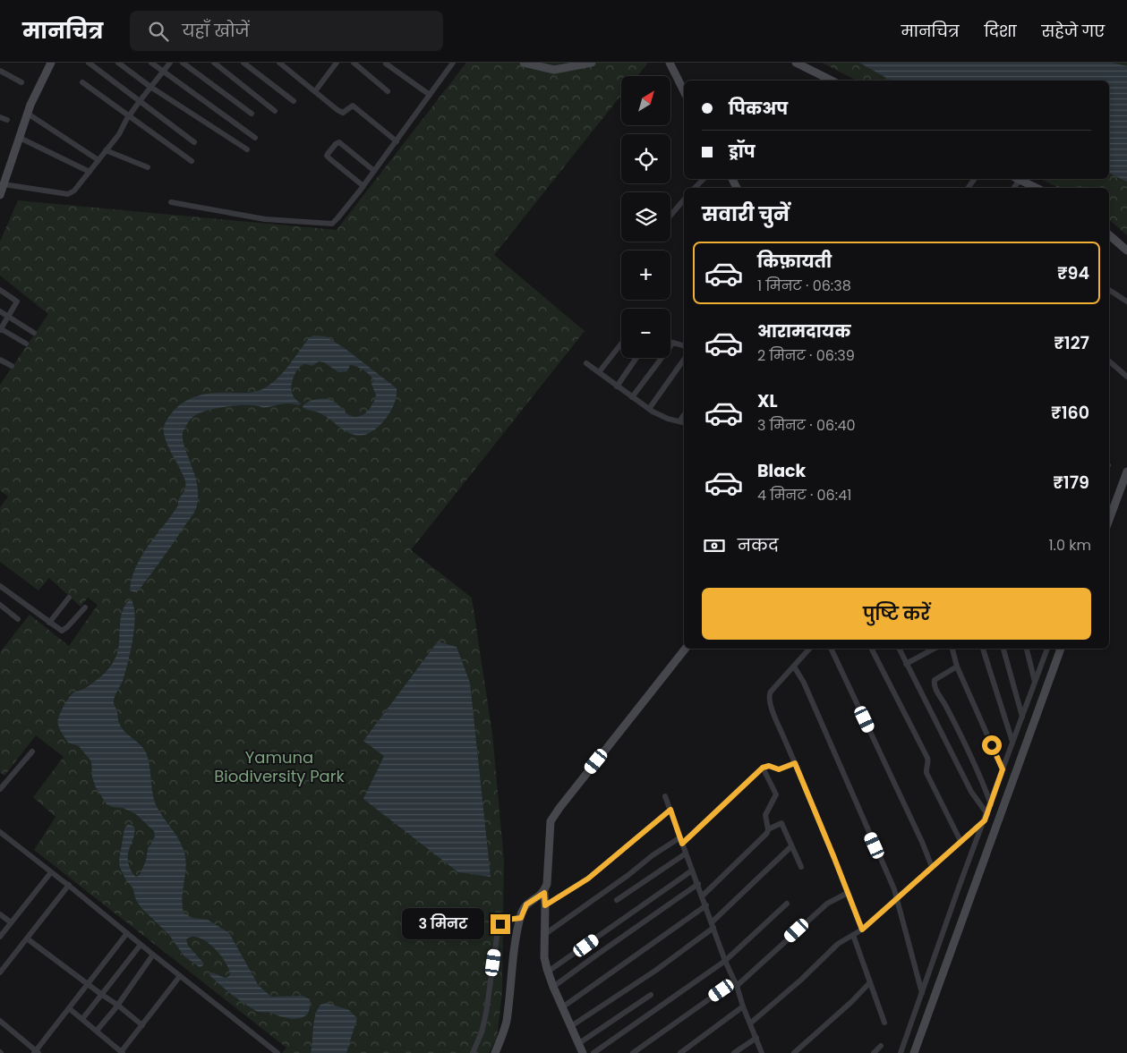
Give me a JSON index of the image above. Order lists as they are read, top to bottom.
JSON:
{
  "parks": ["Yamuna Biodiversity Park"],
  "north": "top right",
  "page": {
    "header": "मानचित्र",
    "search": "यहाँ खोजें",
    "nav": ["मानचित्र", "दिशा", "सहेजे गए"],
    "map_buttons": ["+", "−"],
    "banner": ["पिकअप", "ड्रॉप"],
    "heading": "सवारी चुनें",
    "list": [
      {
        "name": "किफ़ायती",
        "note": "1 मिनट · 06:38",
        "value": "₹94"
      },
      {
        "name": "आरामदायक",
        "note": "2 मिनट · 06:39",
        "value": "₹127"
      },
      {
        "name": "XL",
        "note": "3 मिनट · 06:40",
        "value": "₹160"
      },
      {
        "name": "Black",
        "note": "4 मिनट · 06:41",
        "value": "₹179"
      }
    ],
    "pay": ["नकद", "1.0 km"],
    "buttons": "पुष्टि करें",
    "bubble": "3 मिनट"
  }
}
